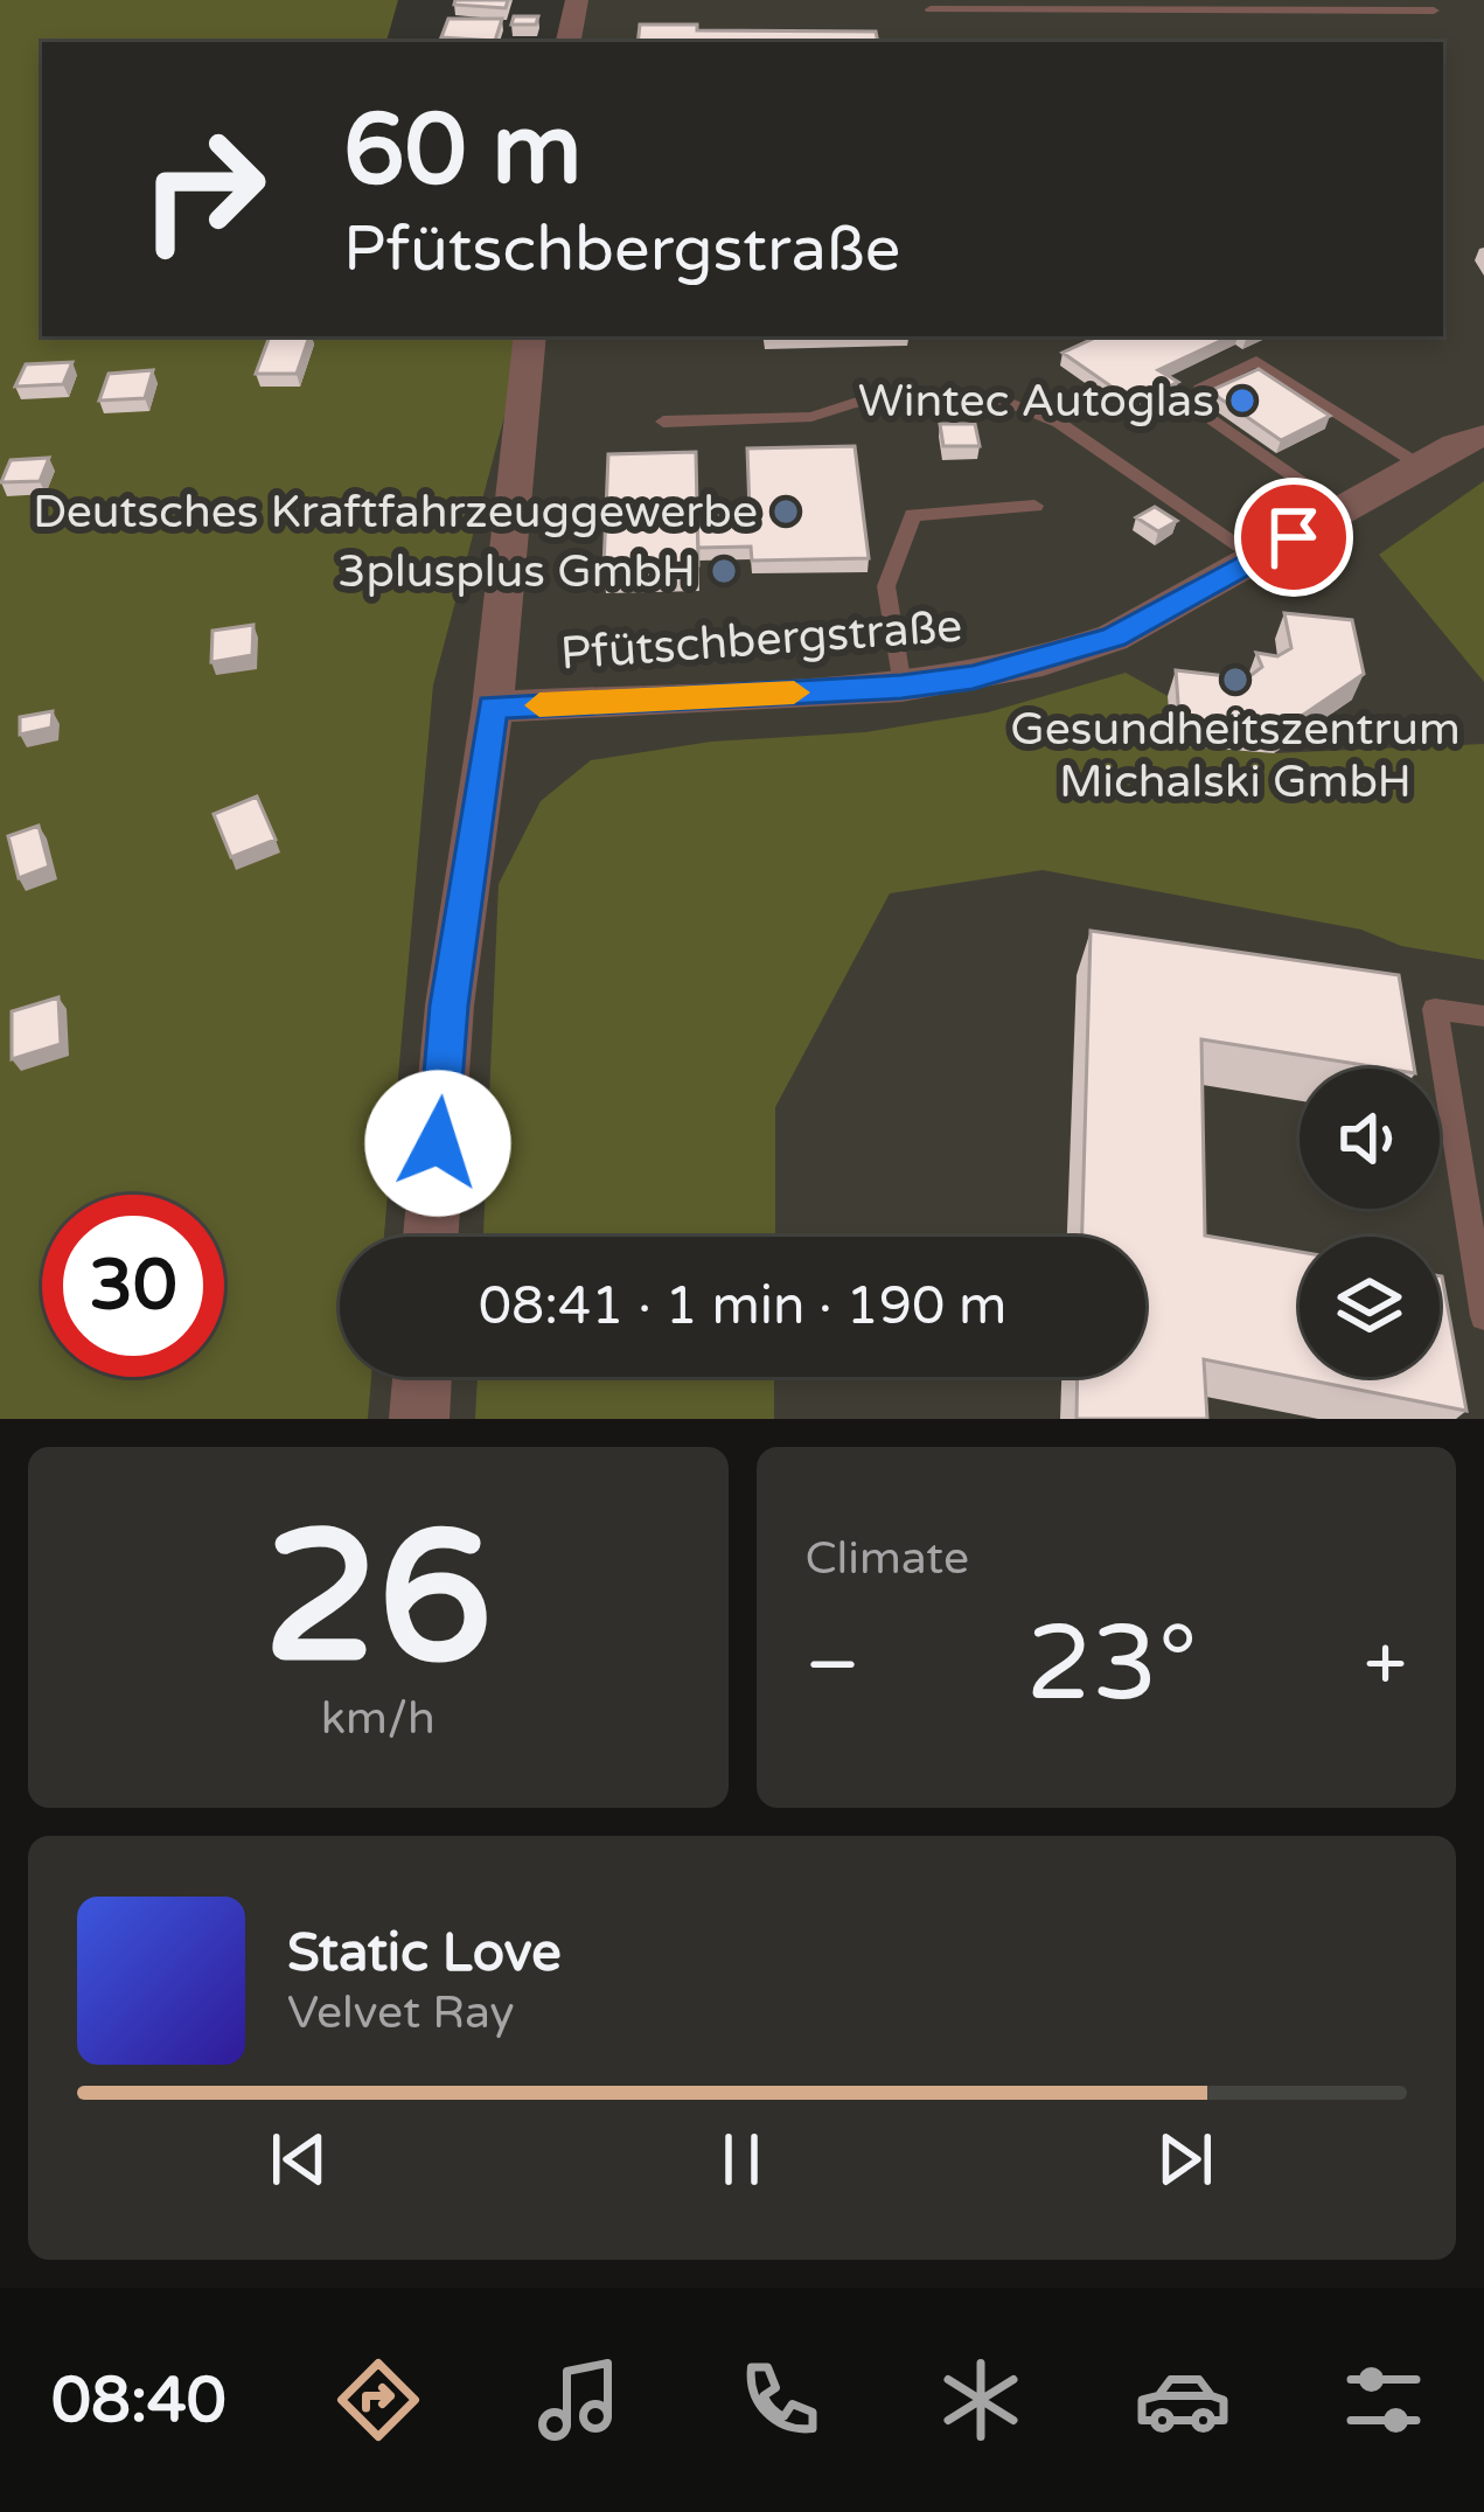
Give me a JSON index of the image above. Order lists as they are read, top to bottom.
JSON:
{
  "streets": {
    "street": ["Pfütschbergstraße"]
  },
  "places": [
    "Wintec Autoglas",
    "Deutsches Kraftfahrzeuggewerbe",
    "3plusplus GmbH",
    "Gesundheitszentrum Michalski GmbH"
  ],
  "page": {
    "turn": ["60 m", "Pfütschbergstraße"],
    "limit": "30",
    "trip": "08:41 · 1 min · 190 m",
    "tile": [
      ["26", "km/h"],
      "Climate"
    ],
    "heat": ["−", "23°", "+"],
    "song": ["Static Love", "Velvet Ray"],
    "tabs": "08:40"
  }
}
